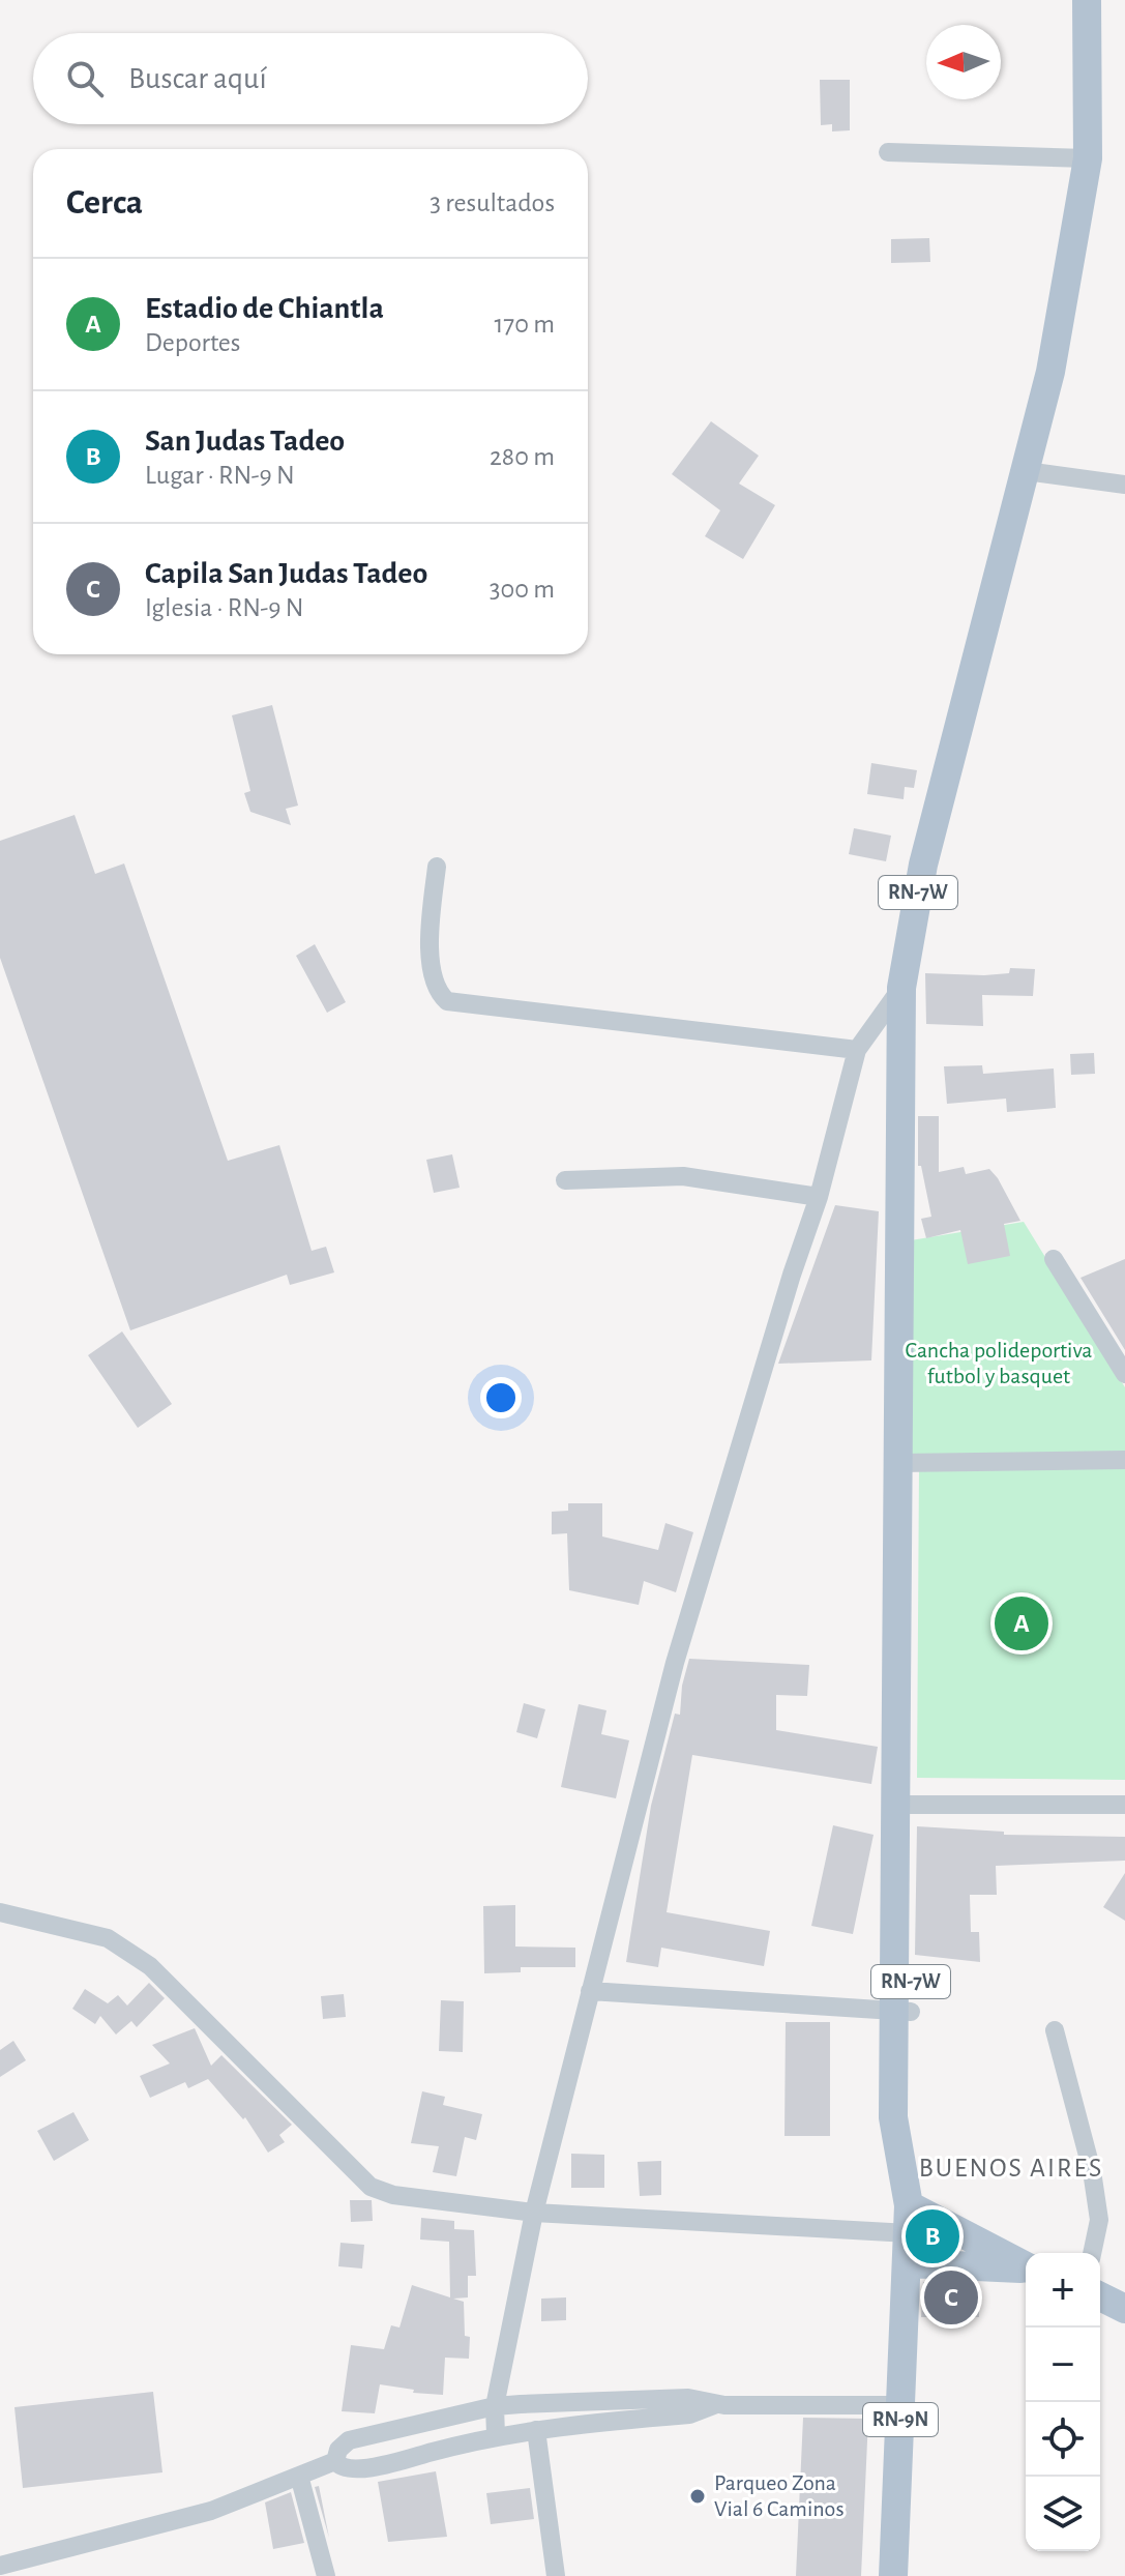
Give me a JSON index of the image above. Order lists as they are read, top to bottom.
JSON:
{
  "streets": {
    "main road": ["RN-7W", "RN-9N"]
  },
  "crossings": [
    ["RN-7W", "RN-9N"]
  ],
  "districts": ["BUENOS AIRES"],
  "parks": ["Cancha polideportiva futbol y basquet"],
  "places": ["Parqueo Zona Vial 6 Caminos"],
  "north": "left",
  "page": {
    "search": "Buscar aquí",
    "heading": ["Cerca", "3 resultados"],
    "list": [
      {
        "mark": "A",
        "name": "Estadio de Chiantla",
        "note": "Deportes",
        "value": "170 m"
      },
      {
        "mark": "B",
        "name": "San Judas Tadeo",
        "note": "Lugar · RN-9 N",
        "value": "280 m"
      },
      {
        "mark": "C",
        "name": "Capila San Judas Tadeo",
        "note": "Iglesia · RN-9 N",
        "value": "300 m"
      }
    ],
    "pins": ["A", "B", "C"],
    "map_buttons": ["+", "−"]
  }
}
